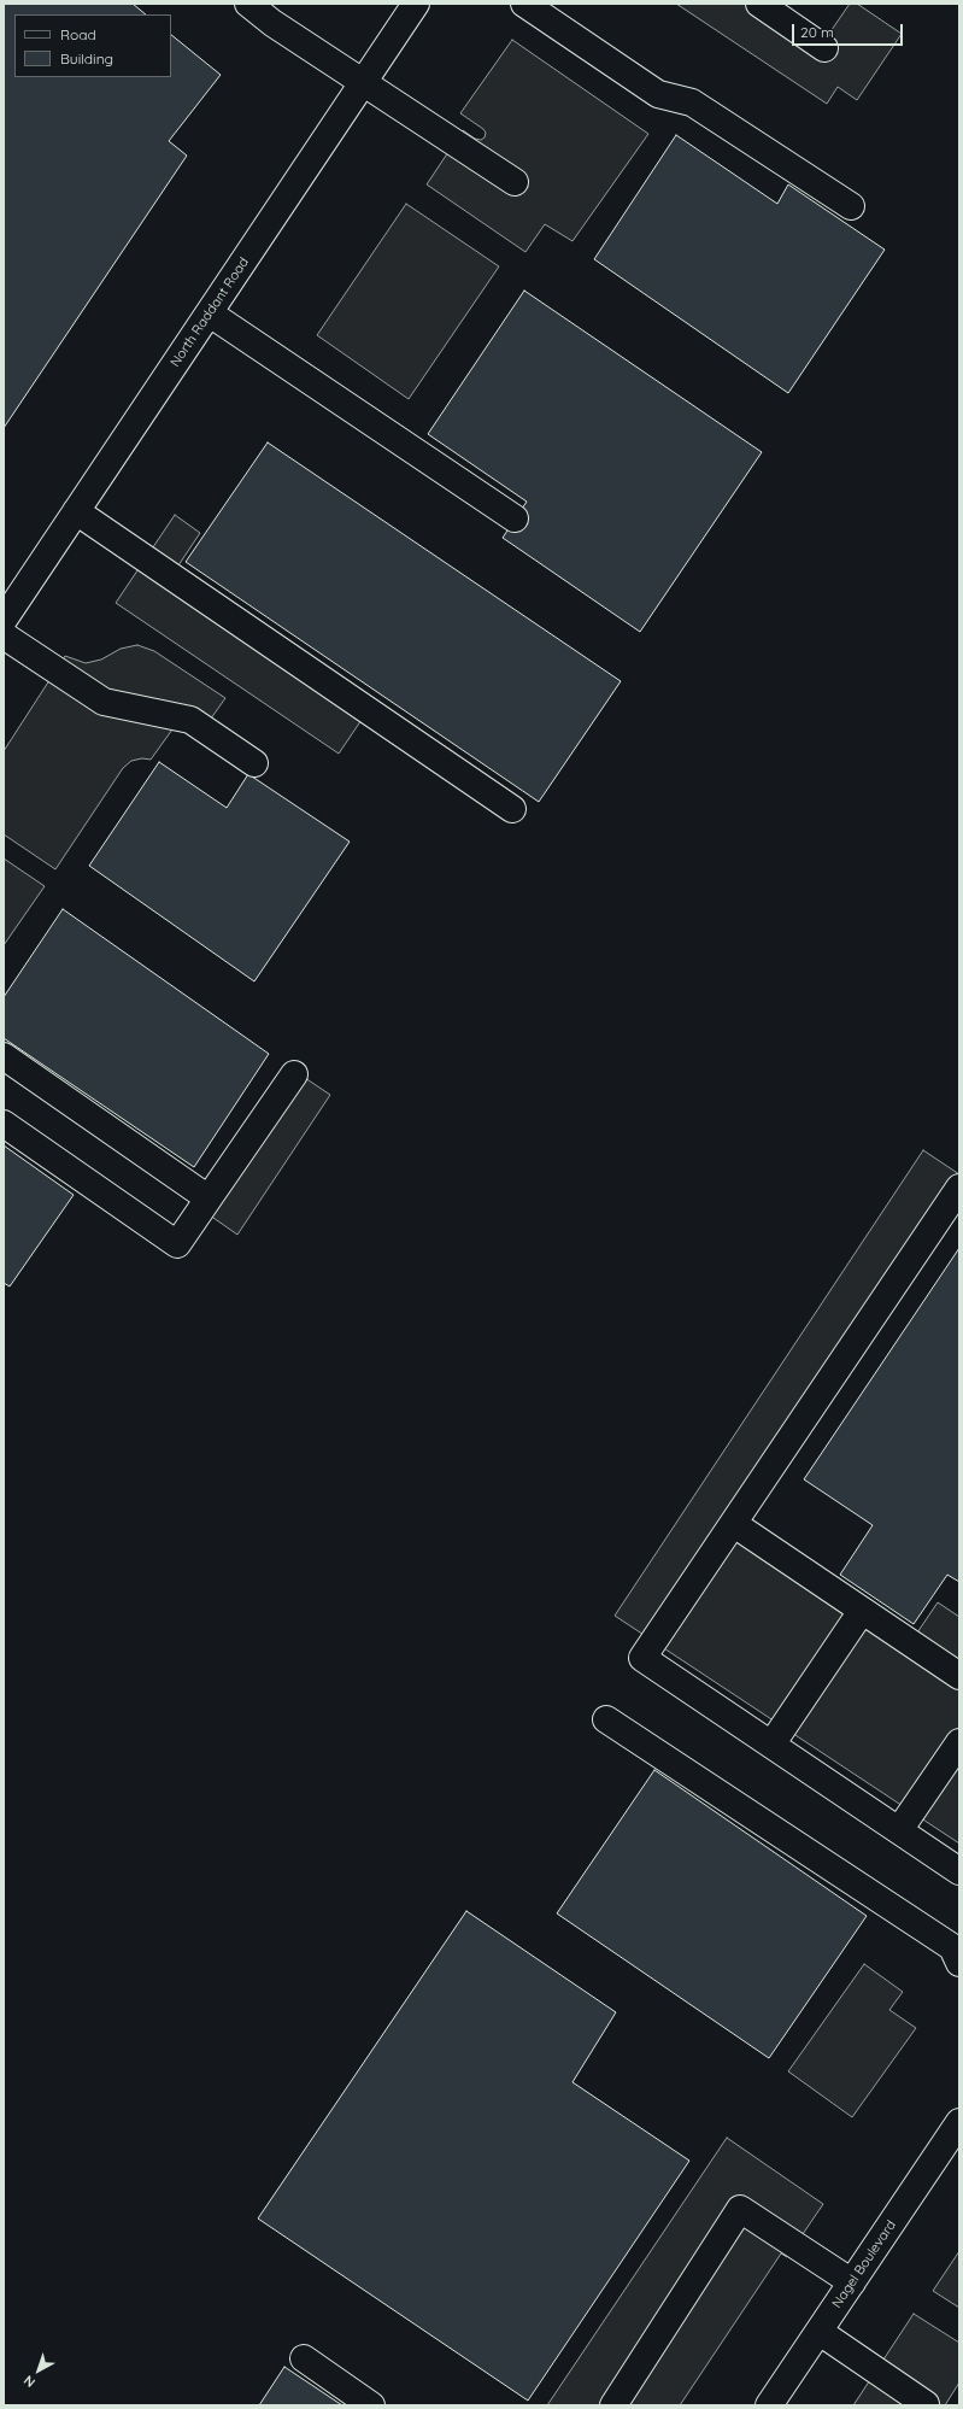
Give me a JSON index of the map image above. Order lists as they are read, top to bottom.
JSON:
{
  "streets": {
    "street": ["North Raddant Road", "Nagel Boulevard"]
  },
  "legend": ["Road", "Building"],
  "scale_bar": "20 m",
  "north": "bottom left"
}
